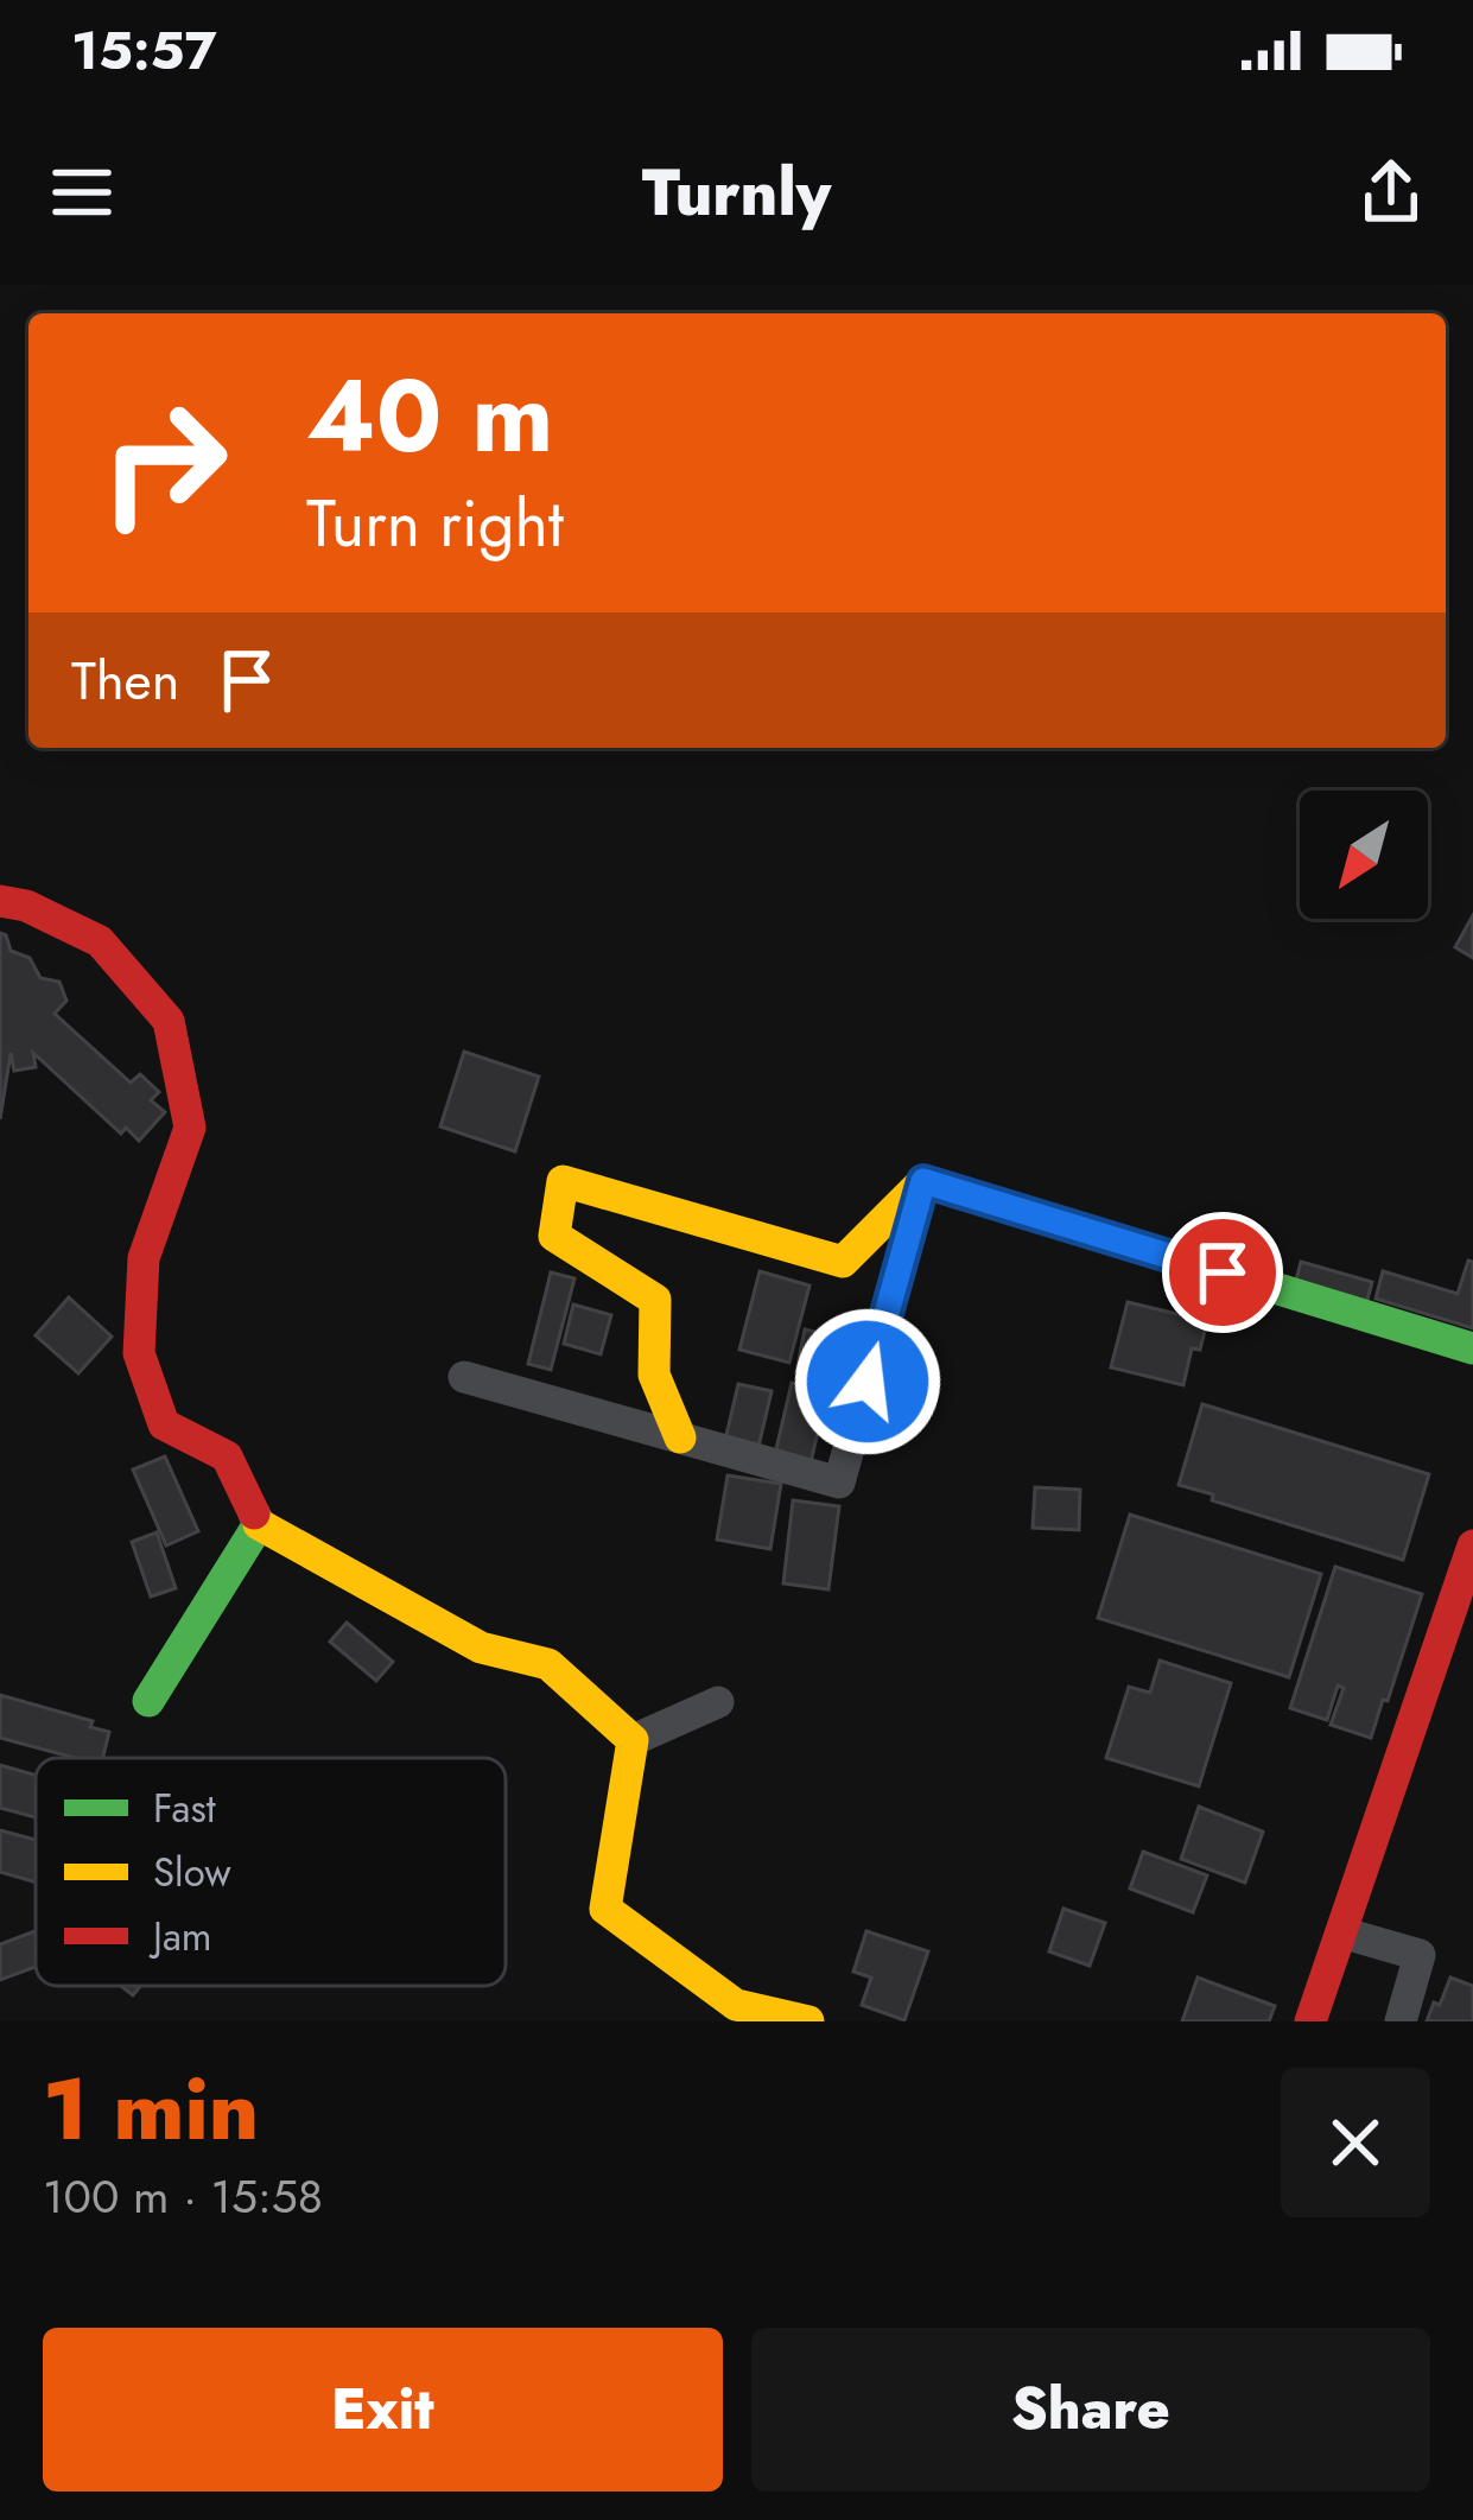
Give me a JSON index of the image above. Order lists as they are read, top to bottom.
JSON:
{
  "legend": ["Fast", "Slow", "Jam"],
  "north": "bottom left",
  "page": {
    "status": "15:57",
    "header": "Turnly",
    "turn": ["40 m", "Turn right"],
    "then": "Then",
    "heading": ["1 min", "100 m · 15:58"],
    "buttons": ["Exit", "Share"]
  }
}
